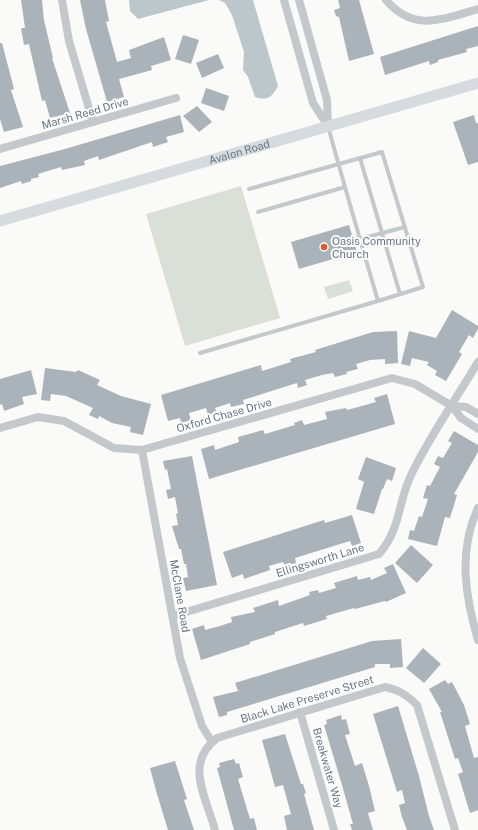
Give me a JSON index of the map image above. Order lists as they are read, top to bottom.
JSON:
{
  "streets": {
    "main road": ["Avalon Road"],
    "street": [
      "Marsh Reed Drive",
      "Oxford Chase Drive",
      "Ellingsworth Lane",
      "McClane Road",
      "Black Lake Preserve Street",
      "Breakwater Way"
    ]
  },
  "crossings": [
    ["Oxford Chase Drive", "Ellingsworth Lane"],
    ["Oxford Chase Drive", "McClane Road"],
    ["Ellingsworth Lane", "McClane Road"],
    ["McClane Road", "Black Lake Preserve Street"],
    ["Black Lake Preserve Street", "Breakwater Way"]
  ],
  "places": ["Oasis Community Church"]
}
